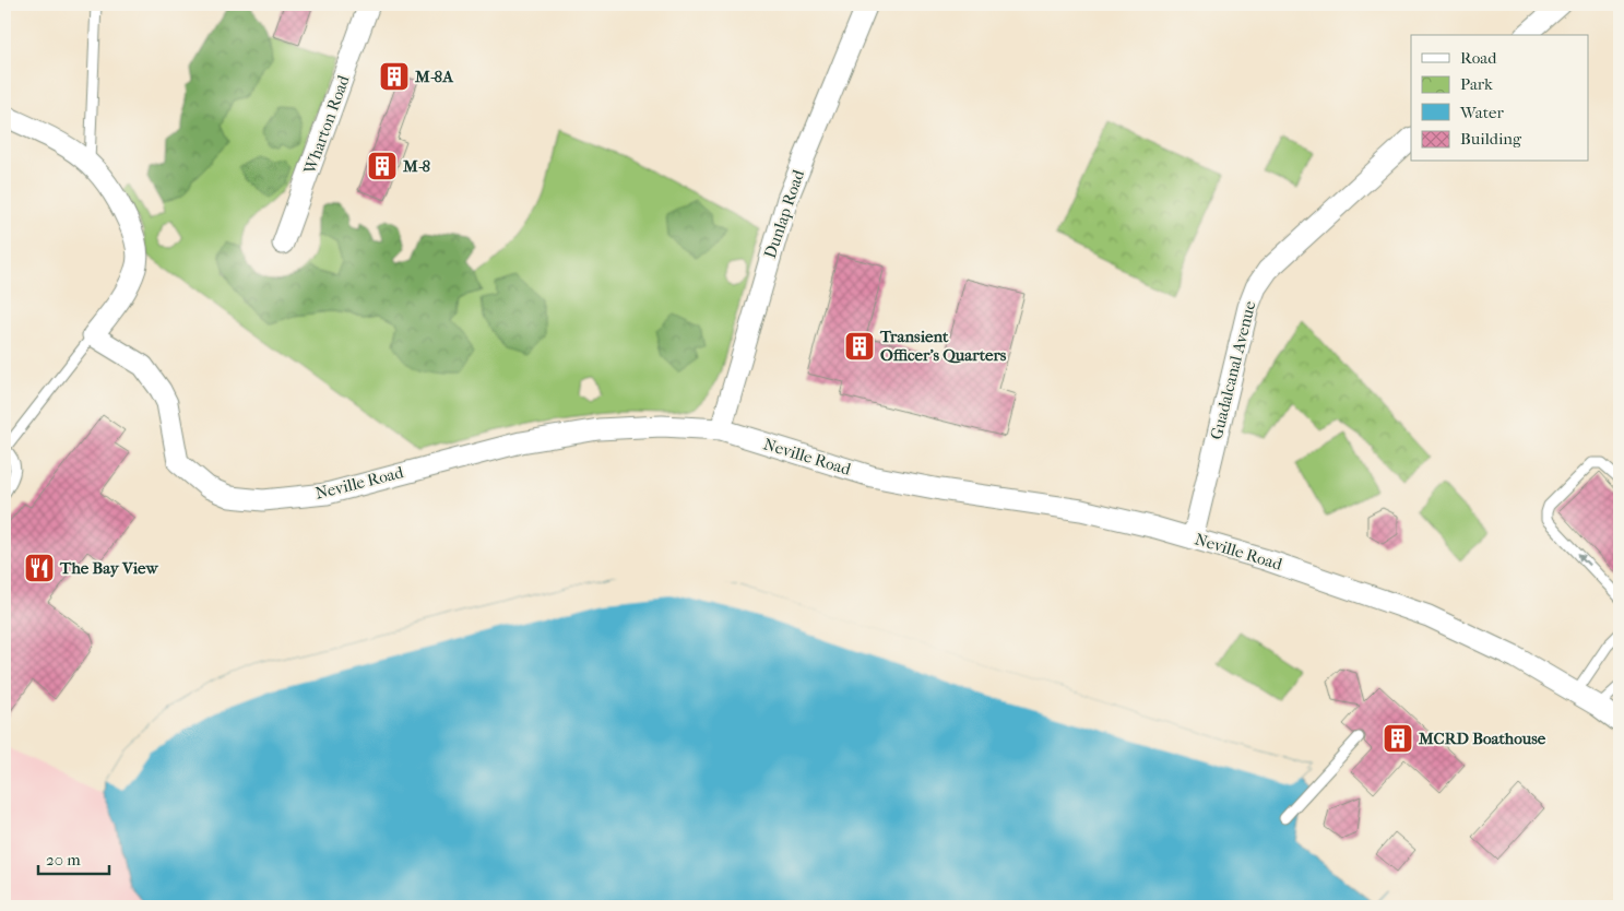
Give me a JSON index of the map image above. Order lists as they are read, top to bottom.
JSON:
{
  "streets": {
    "street": [
      "Wharton Road",
      "Dunlap Road",
      "Guadalcanal Avenue",
      "Neville Road"
    ]
  },
  "crossings": [
    ["Dunlap Road", "Neville Road"],
    ["Guadalcanal Avenue", "Neville Road"]
  ],
  "places": {
    "building": [
      "M-8A",
      "M-8",
      "Transient Officer's Quarters",
      "MCRD Boathouse"
    ],
    "restaurant": ["The Bay View"]
  },
  "legend": [
    "Road",
    "Park",
    "Water",
    "Building"
  ],
  "scale_bar": "20 m"
}
